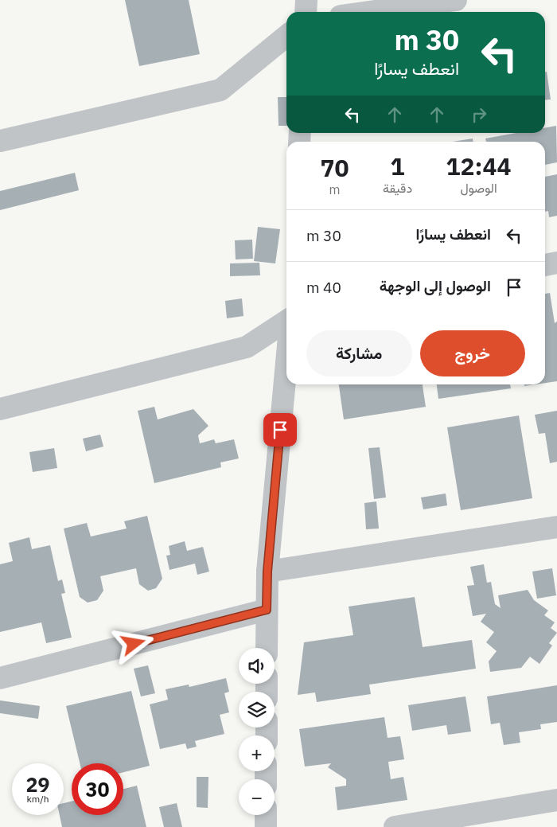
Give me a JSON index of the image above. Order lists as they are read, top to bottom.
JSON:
{
  "page": {
    "turn": ["30 m", "انعطف يسارًا"],
    "eta": [
      "12:44",
      "الوصول",
      "1",
      "دقيقة",
      "70",
      "m"
    ],
    "list": [
      {
        "name": "انعطف يسارًا",
        "value": "30 m"
      },
      {
        "name": "الوصول إلى الوجهة",
        "value": "40 m"
      }
    ],
    "buttons": ["خروج", "مشاركة"],
    "map_buttons": ["+", "−"],
    "speed": "29 km/h",
    "limit": "30"
  }
}
